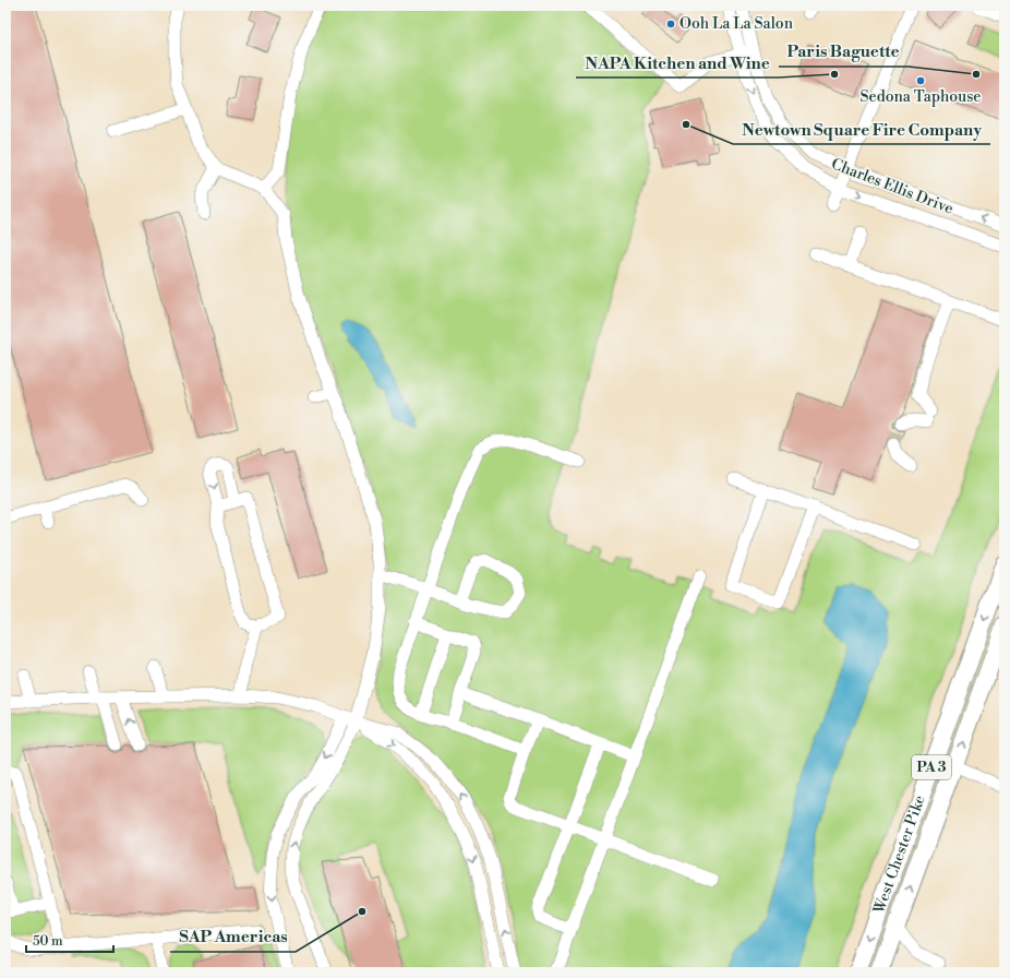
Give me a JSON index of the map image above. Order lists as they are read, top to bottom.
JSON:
{
  "streets": {
    "highway": ["PA 3", "West Chester Pike"],
    "street": ["Charles Ellis Drive"]
  },
  "places": [
    "Ooh La La Salon",
    "NAPA Kitchen and Wine",
    "Paris Baguette",
    "Sedona Taphouse",
    "Newtown Square Fire Company",
    "SAP Americas"
  ],
  "scale_bar": "50 m"
}
